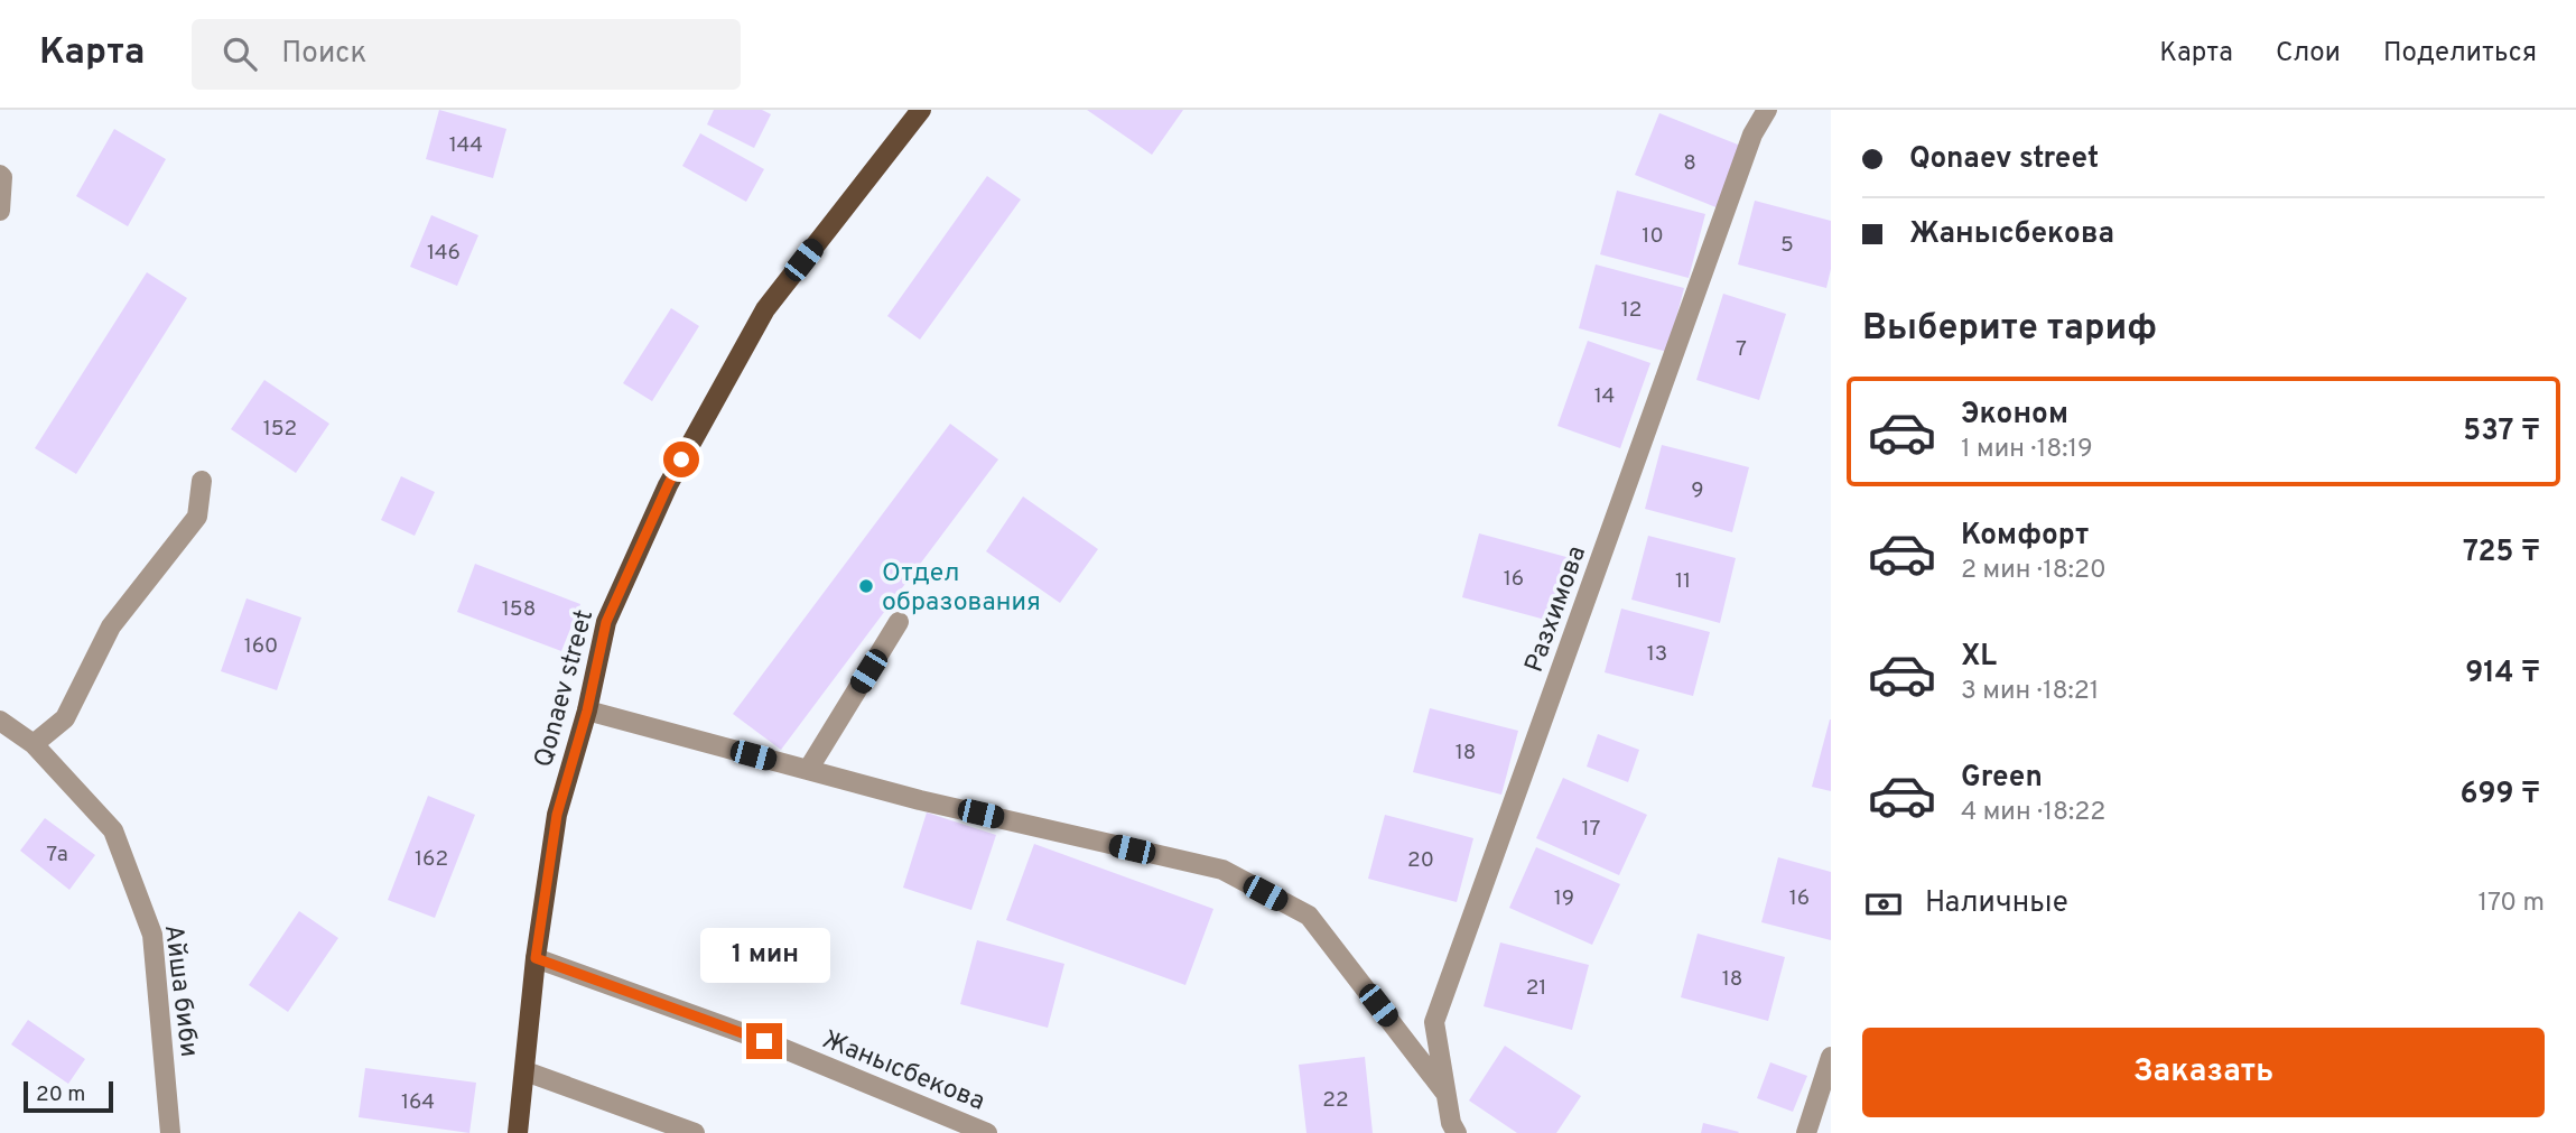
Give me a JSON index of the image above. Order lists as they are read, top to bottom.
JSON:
{
  "streets": {
    "main road": ["Qonaev street"],
    "street": ["Разхимова", "Айша биби", "Жанысбекова"]
  },
  "crossings": [
    ["Qonaev street", "Жанысбекова"]
  ],
  "places": ["Отдел образования"],
  "house_numbers": [
    "144",
    "8",
    "10",
    "5",
    "146",
    "12",
    "7",
    "14",
    "152",
    "9",
    "16",
    "11",
    "158",
    "160",
    "13",
    "18",
    "17",
    "7а",
    "162",
    "20",
    "19",
    "16",
    "18",
    "21",
    "22",
    "164"
  ],
  "scale_bar": "20 m",
  "page": {
    "header": "Карта",
    "search": "Поиск",
    "nav": ["Карта", "Слои", "Поделиться"],
    "banner": ["Qonaev street", "Жанысбекова"],
    "heading": "Выберите тариф",
    "list": [
      {
        "name": "Эконом",
        "note": "1 мин · 18:19",
        "value": "537 ₸"
      },
      {
        "name": "Комфорт",
        "note": "2 мин · 18:20",
        "value": "725 ₸"
      },
      {
        "name": "XL",
        "note": "3 мин · 18:21",
        "value": "914 ₸"
      },
      {
        "name": "Green",
        "note": "4 мин · 18:22",
        "value": "699 ₸"
      }
    ],
    "pay": ["Наличные", "170 m"],
    "bubble": "1 мин",
    "buttons": "Заказать",
    "scale": "20 m"
  }
}
